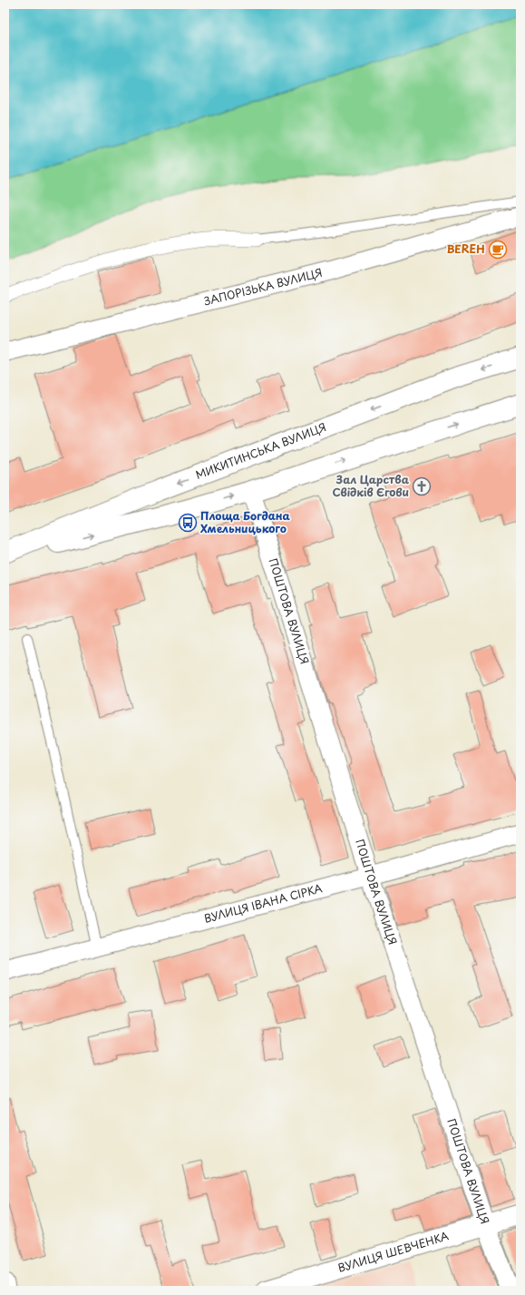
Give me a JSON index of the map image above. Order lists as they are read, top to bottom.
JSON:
{
  "streets": {
    "street": [
      "ЗАПОРІЗЬКА ВУЛИЦЯ",
      "МИКИТИНСЬКА ВУЛИЦЯ",
      "ПОШТОВА ВУЛИЦЯ",
      "ВУЛИЦЯ ІВАНА СІРКА",
      "ВУЛИЦЯ ШЕВЧЕНКА"
    ]
  },
  "crossings": [
    ["ПОШТОВА ВУЛИЦЯ", "ВУЛИЦЯ ІВАНА СІРКА"],
    ["ПОШТОВА ВУЛИЦЯ", "ВУЛИЦЯ ШЕВЧЕНКА"]
  ],
  "places": {
    "cafe": ["BEREH"],
    "church": ["Зал Царства Свідків Єгови"],
    "bus stop": ["Площа Богдана Хмельницького"]
  }
}
